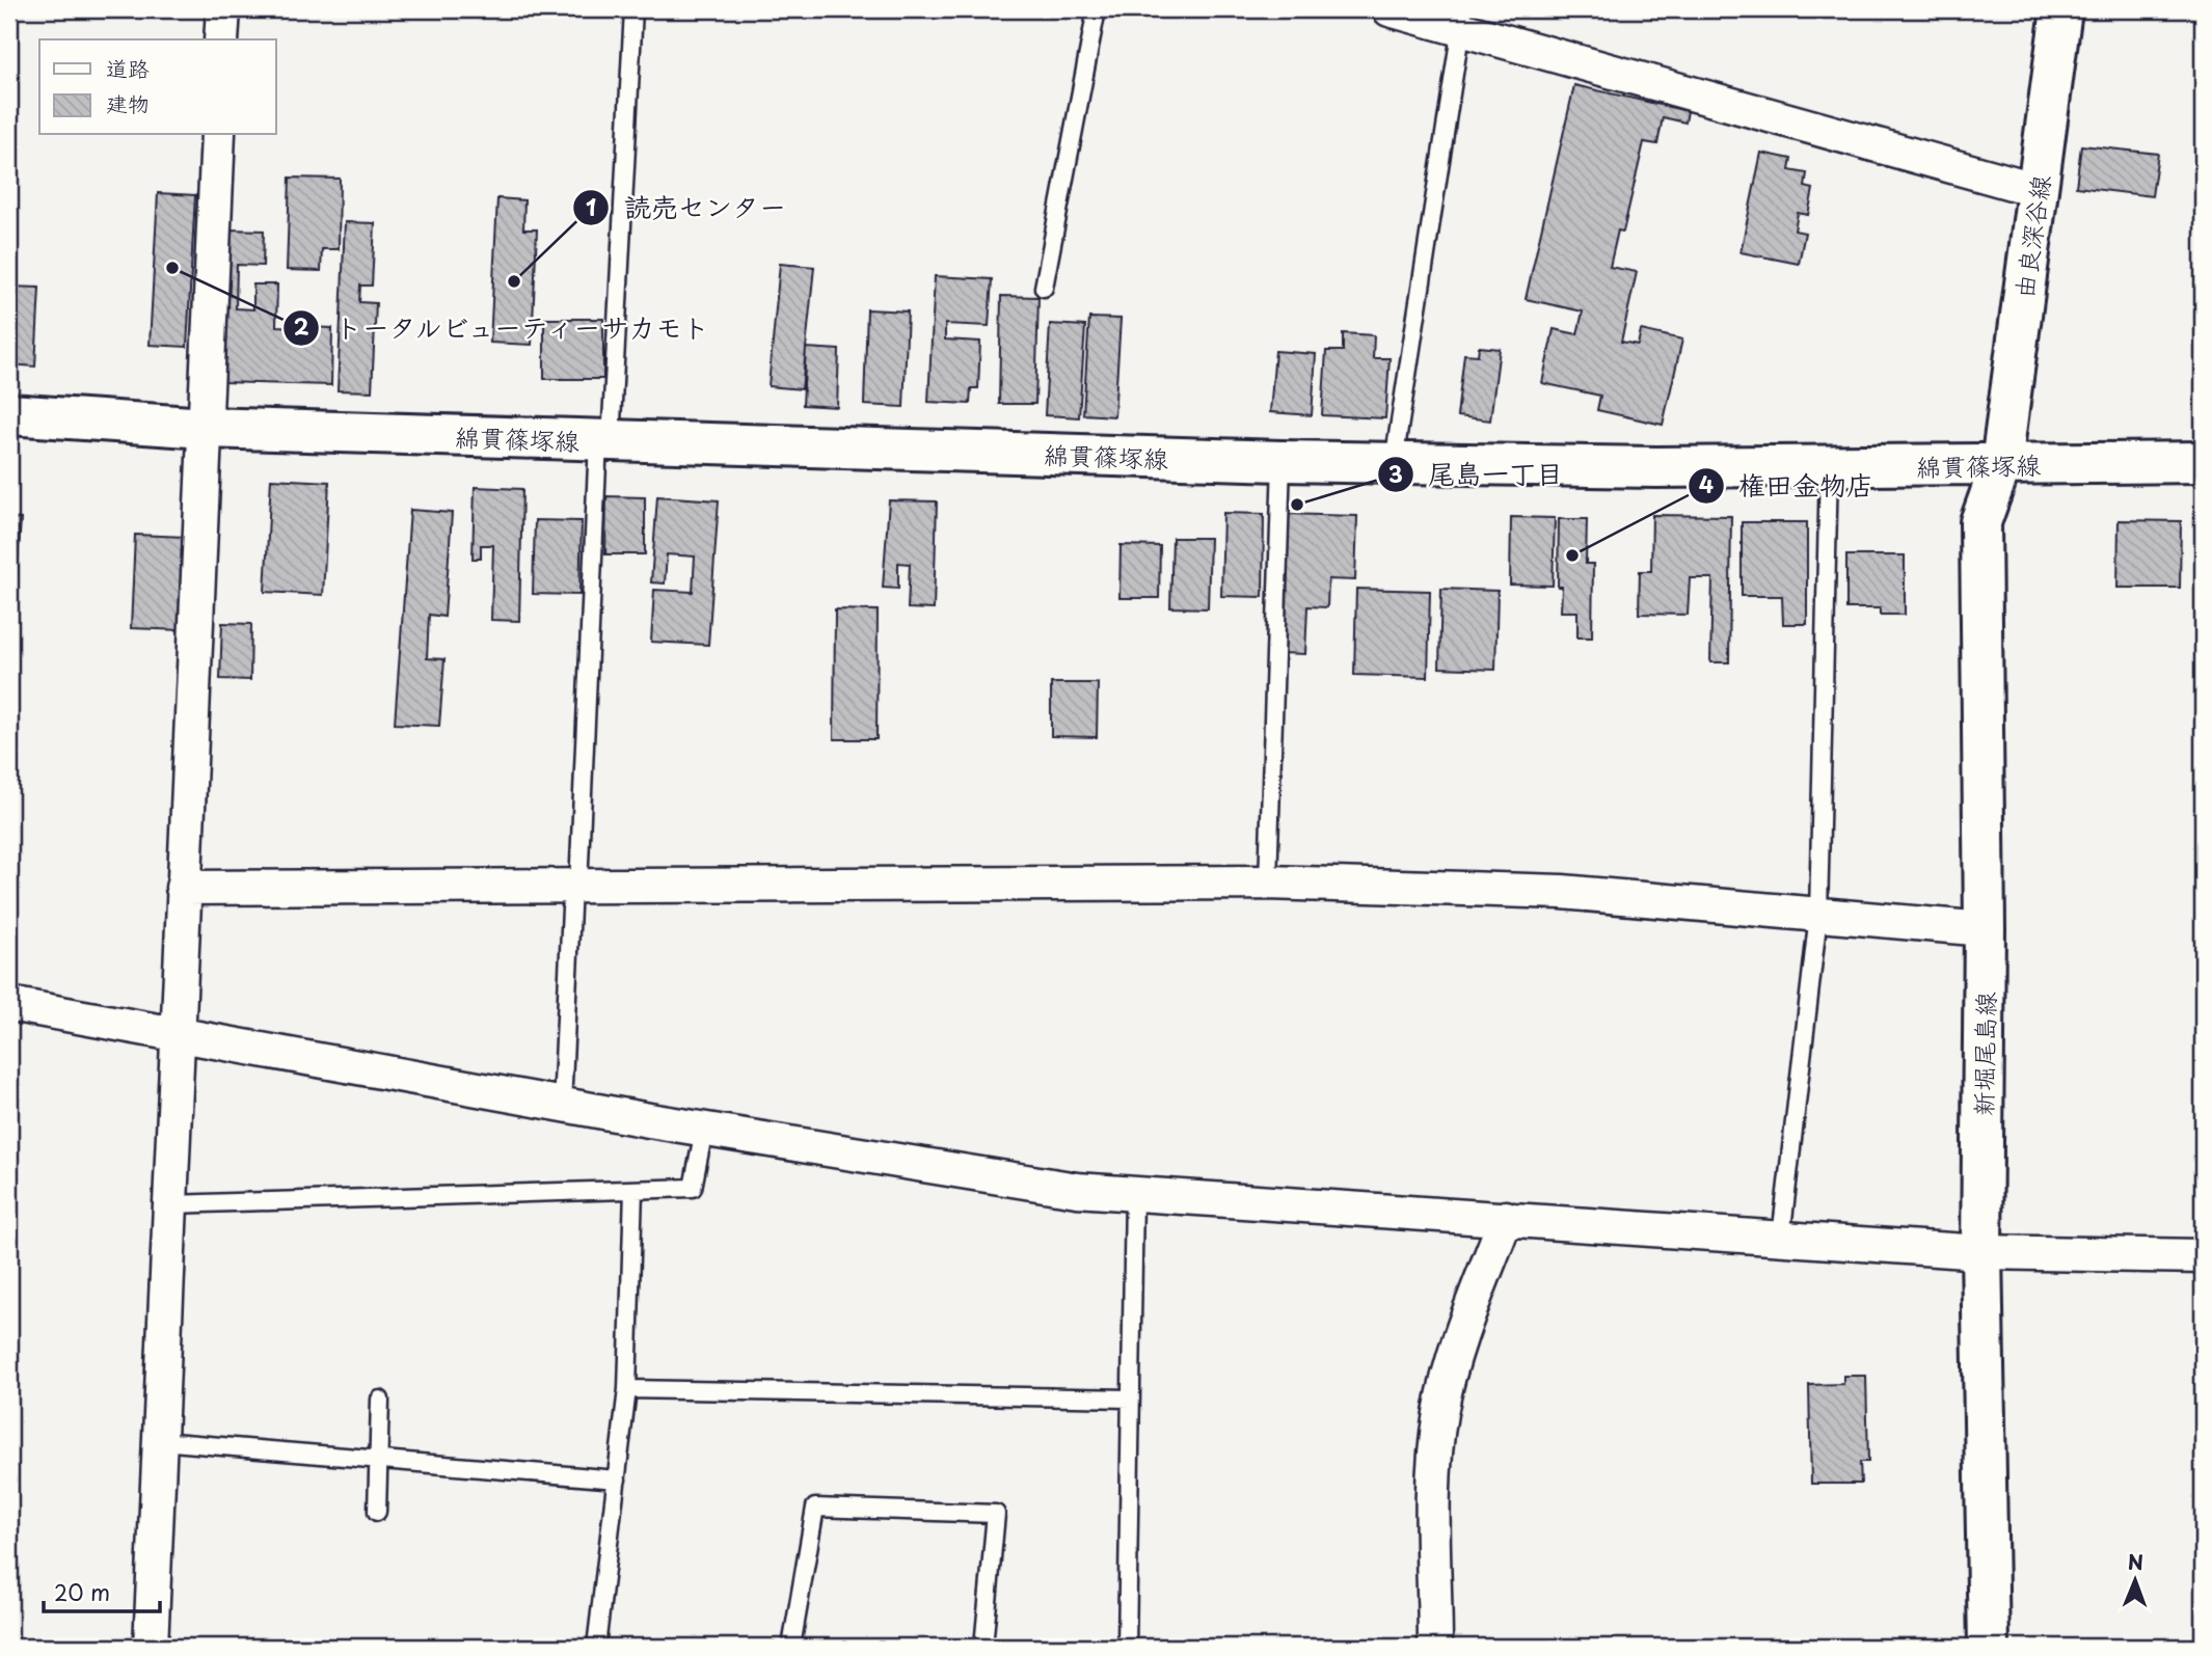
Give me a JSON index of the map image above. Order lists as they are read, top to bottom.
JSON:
{
  "streets": {
    "main road": ["由良深谷線", "綿貫篠塚線", "新堀尾島線"]
  },
  "crossings": [
    ["由良深谷線", "綿貫篠塚線"],
    ["由良深谷線", "新堀尾島線"],
    ["綿貫篠塚線", "新堀尾島線"]
  ],
  "places": [
    "トータルビューティーサカモト",
    "読売センター",
    "尾島一丁目",
    "権田金物店"
  ],
  "legend": ["道路", "建物"],
  "scale_bar": "20 m",
  "north": "top"
}
